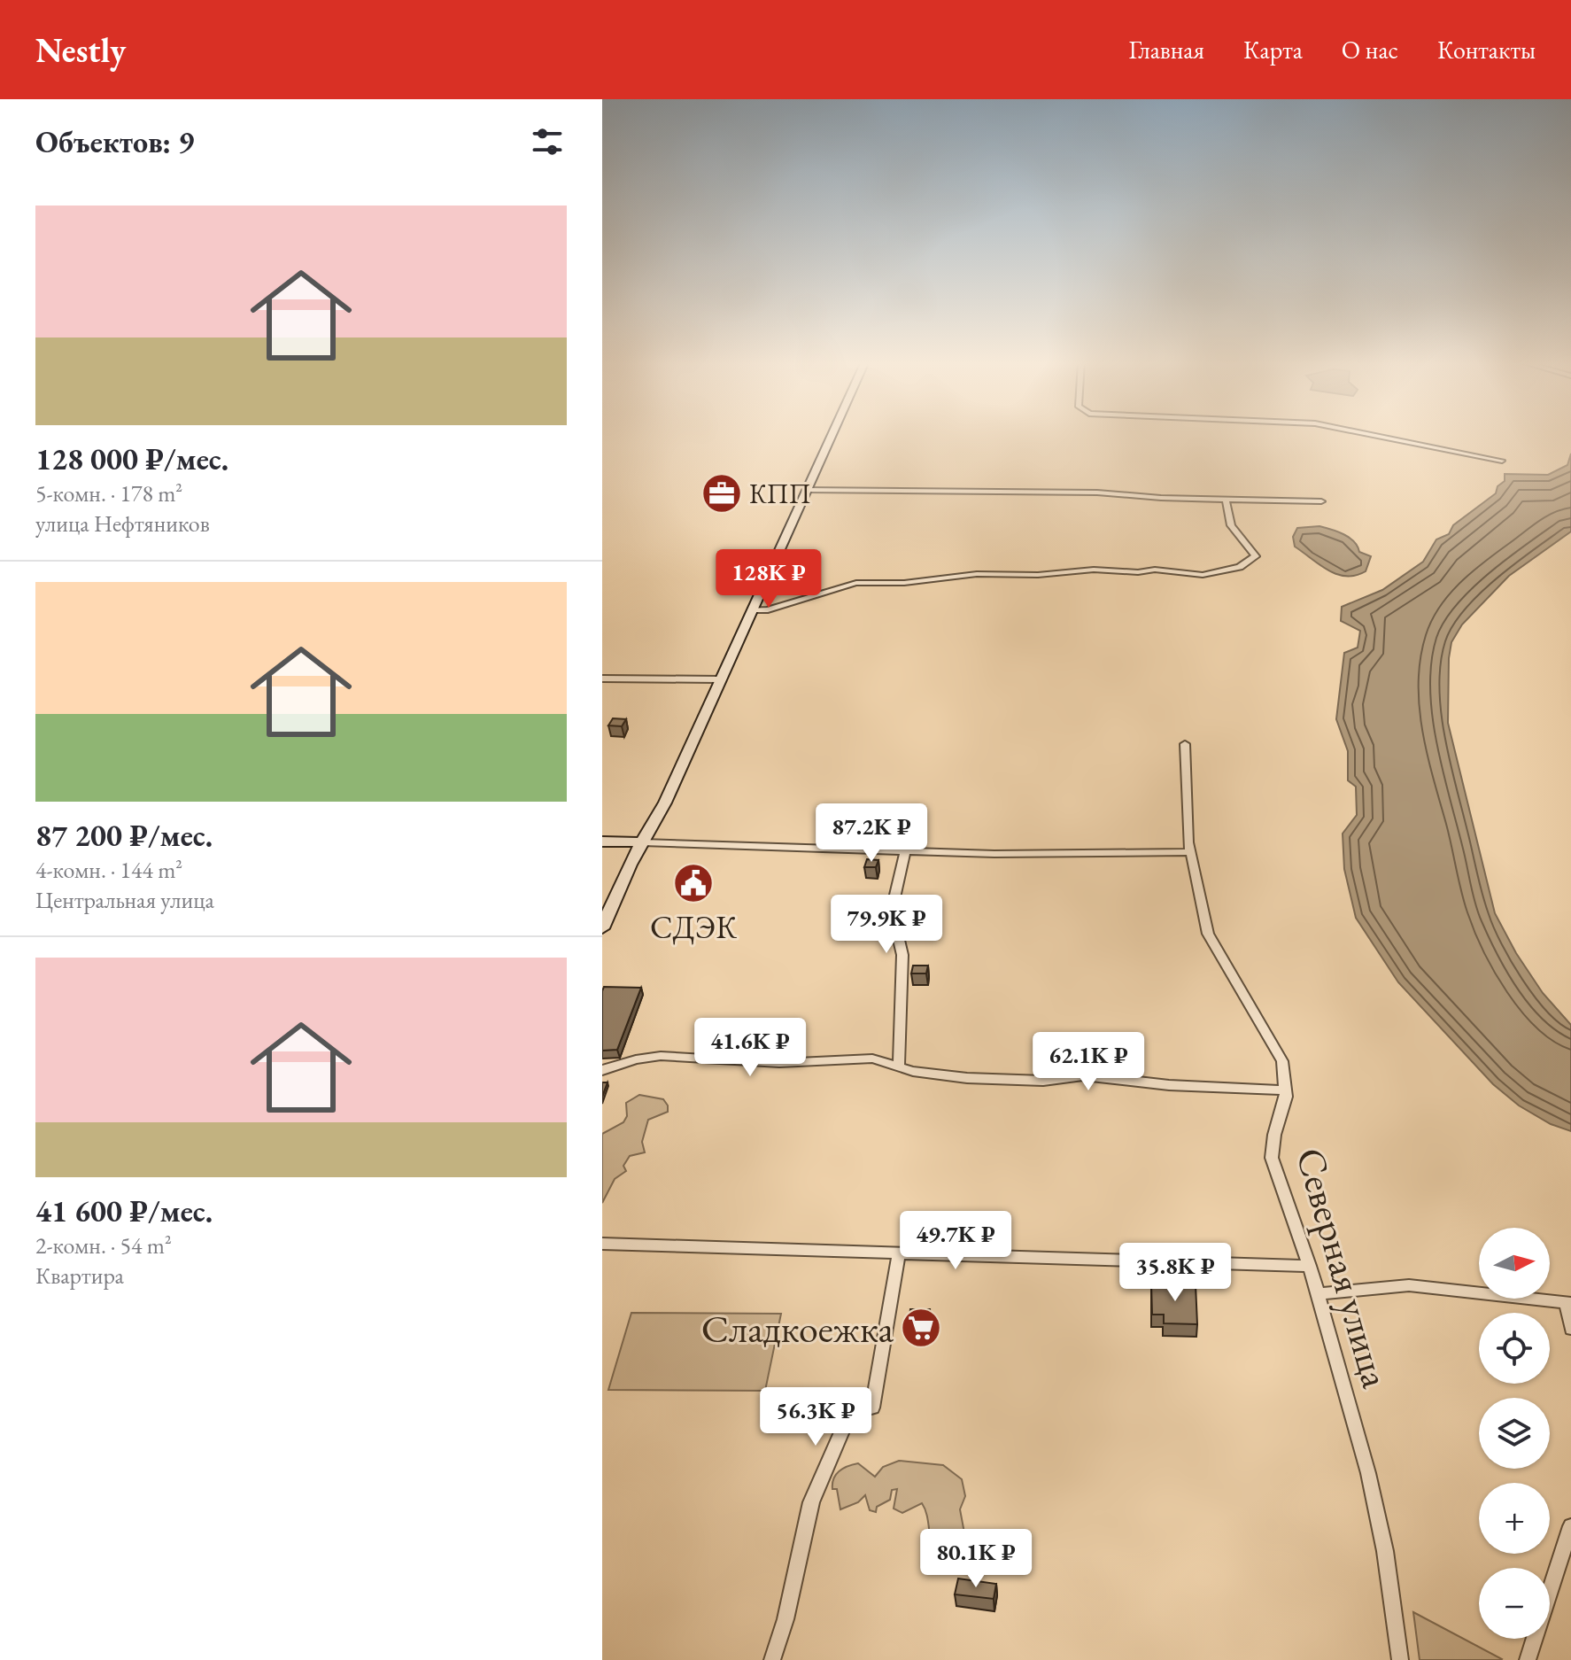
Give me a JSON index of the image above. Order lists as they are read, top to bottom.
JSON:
{
  "streets": {
    "street": ["Северная улица"]
  },
  "places": {
    "office": ["КПП"],
    "public building": ["СДЭК"],
    "supermarket": ["Сладкоежка"]
  },
  "north": "right",
  "page": {
    "header": "Nestly",
    "nav": [
      "Главная",
      "Карта",
      "О нас",
      "Контакты"
    ],
    "heading": "Объектов: 9",
    "list": [
      {
        "name": "128 000 ₽/мес.",
        "note": "5-комн. · 178 m² · улица Нефтяников"
      },
      {
        "name": "87 200 ₽/мес.",
        "note": "4-комн. · 144 m² · Центральная улица"
      },
      {
        "name": "41 600 ₽/мес.",
        "note": "2-комн. · 54 m² · Квартира"
      }
    ],
    "price": [
      "128K ₽",
      "87.2K ₽",
      "79.9K ₽",
      "41.6K ₽",
      "62.1K ₽",
      "49.7K ₽",
      "35.8K ₽",
      "56.3K ₽",
      "80.1K ₽"
    ],
    "map_buttons": ["+", "−"]
  }
}
